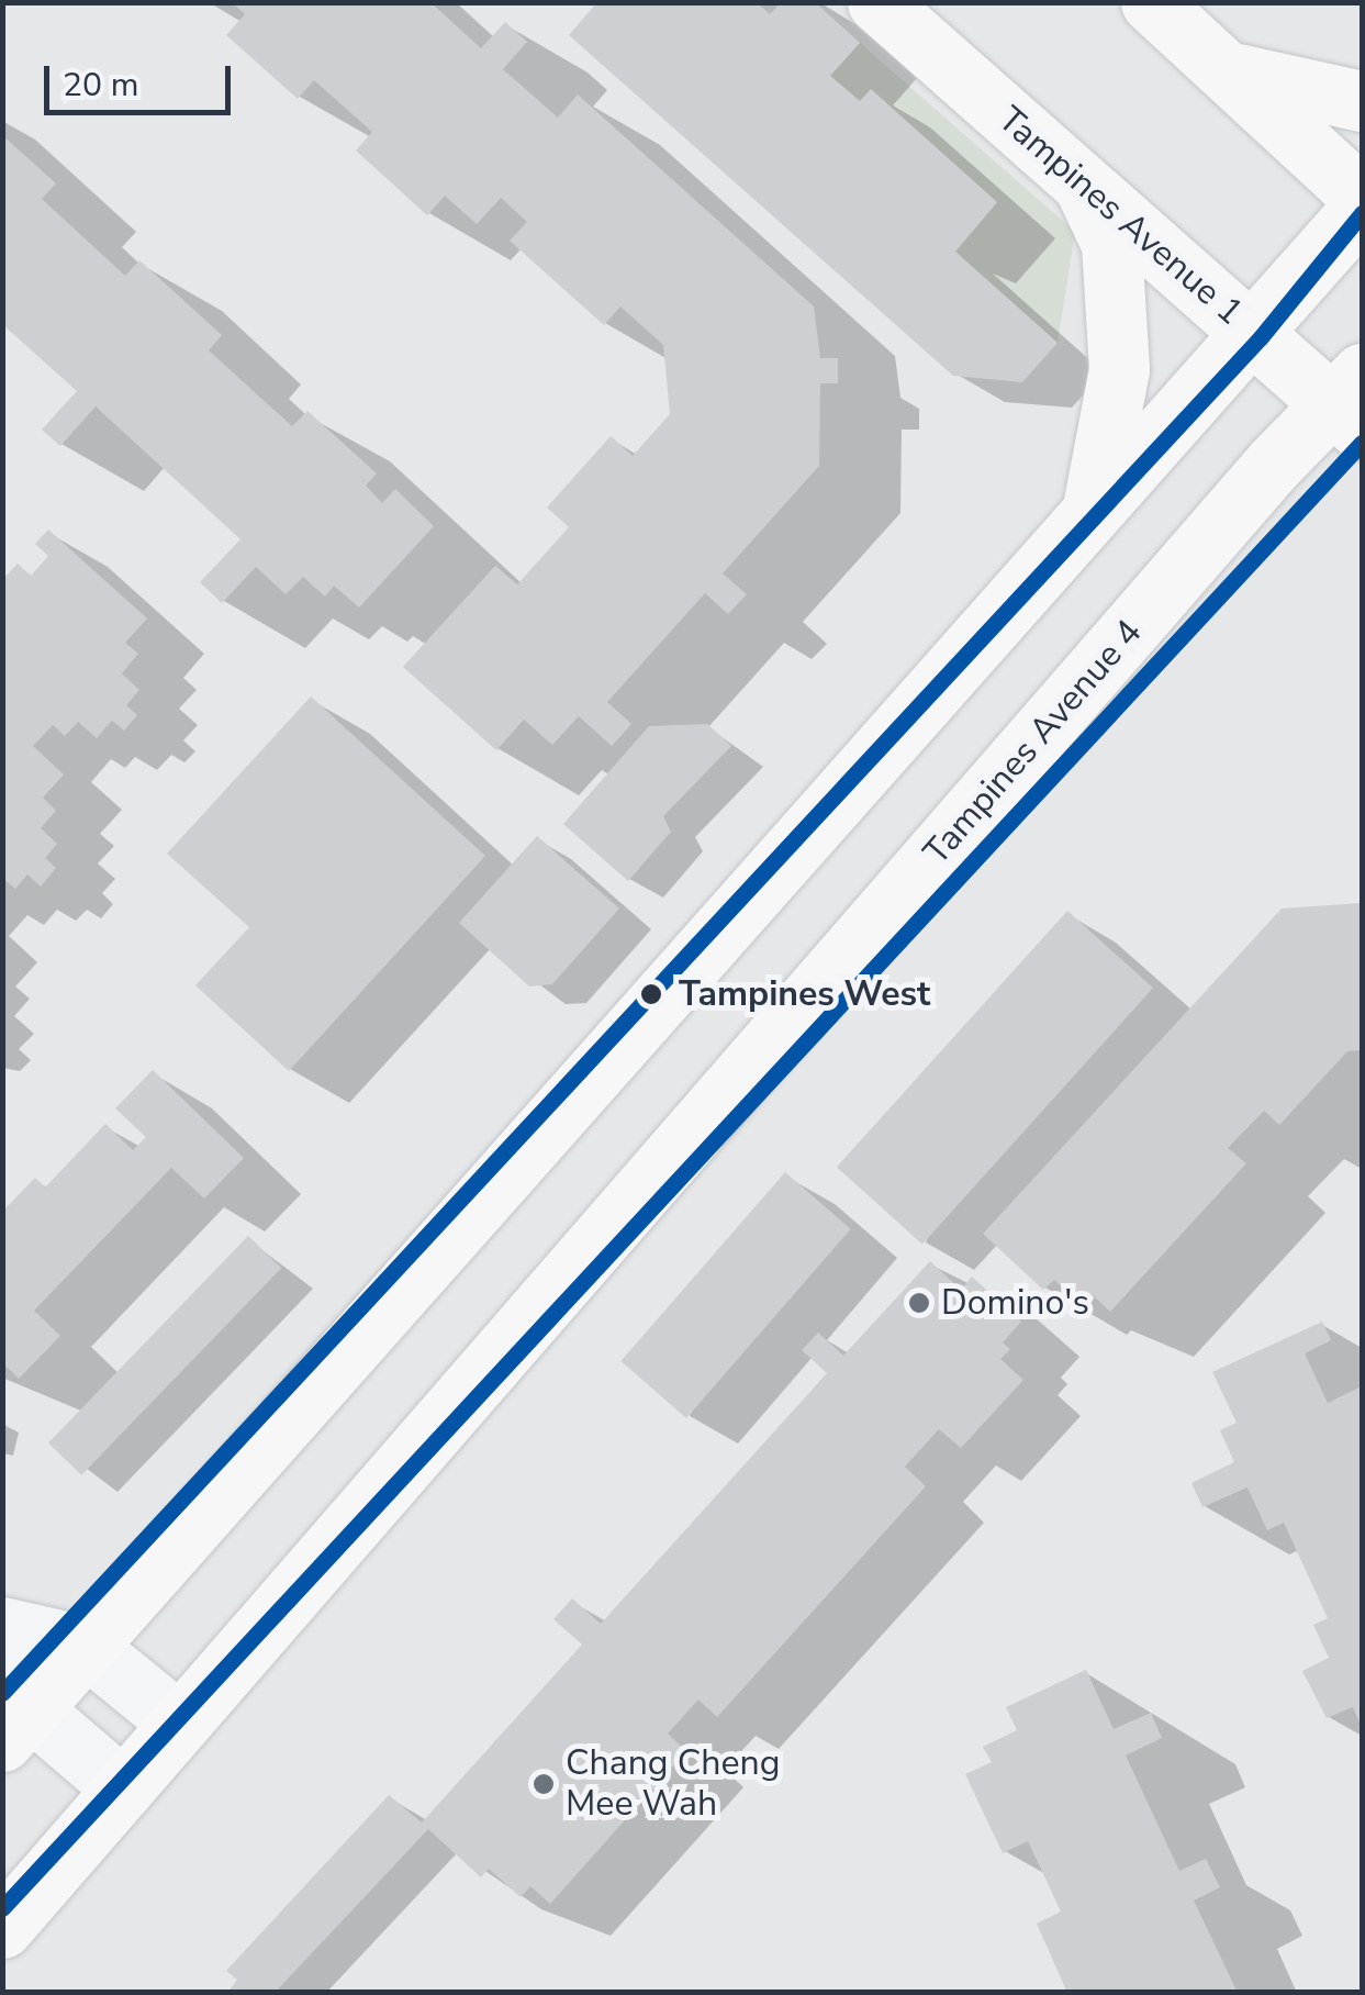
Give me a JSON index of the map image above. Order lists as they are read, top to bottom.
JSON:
{
  "streets": {
    "main road": ["Tampines Avenue 1", "Tampines Avenue 4"]
  },
  "crossings": [
    ["Tampines Avenue 1", "Tampines Avenue 4"]
  ],
  "places": ["Tampines West", "Domino's", "Chang Cheng Mee Wah"],
  "scale_bar": "20 m"
}
